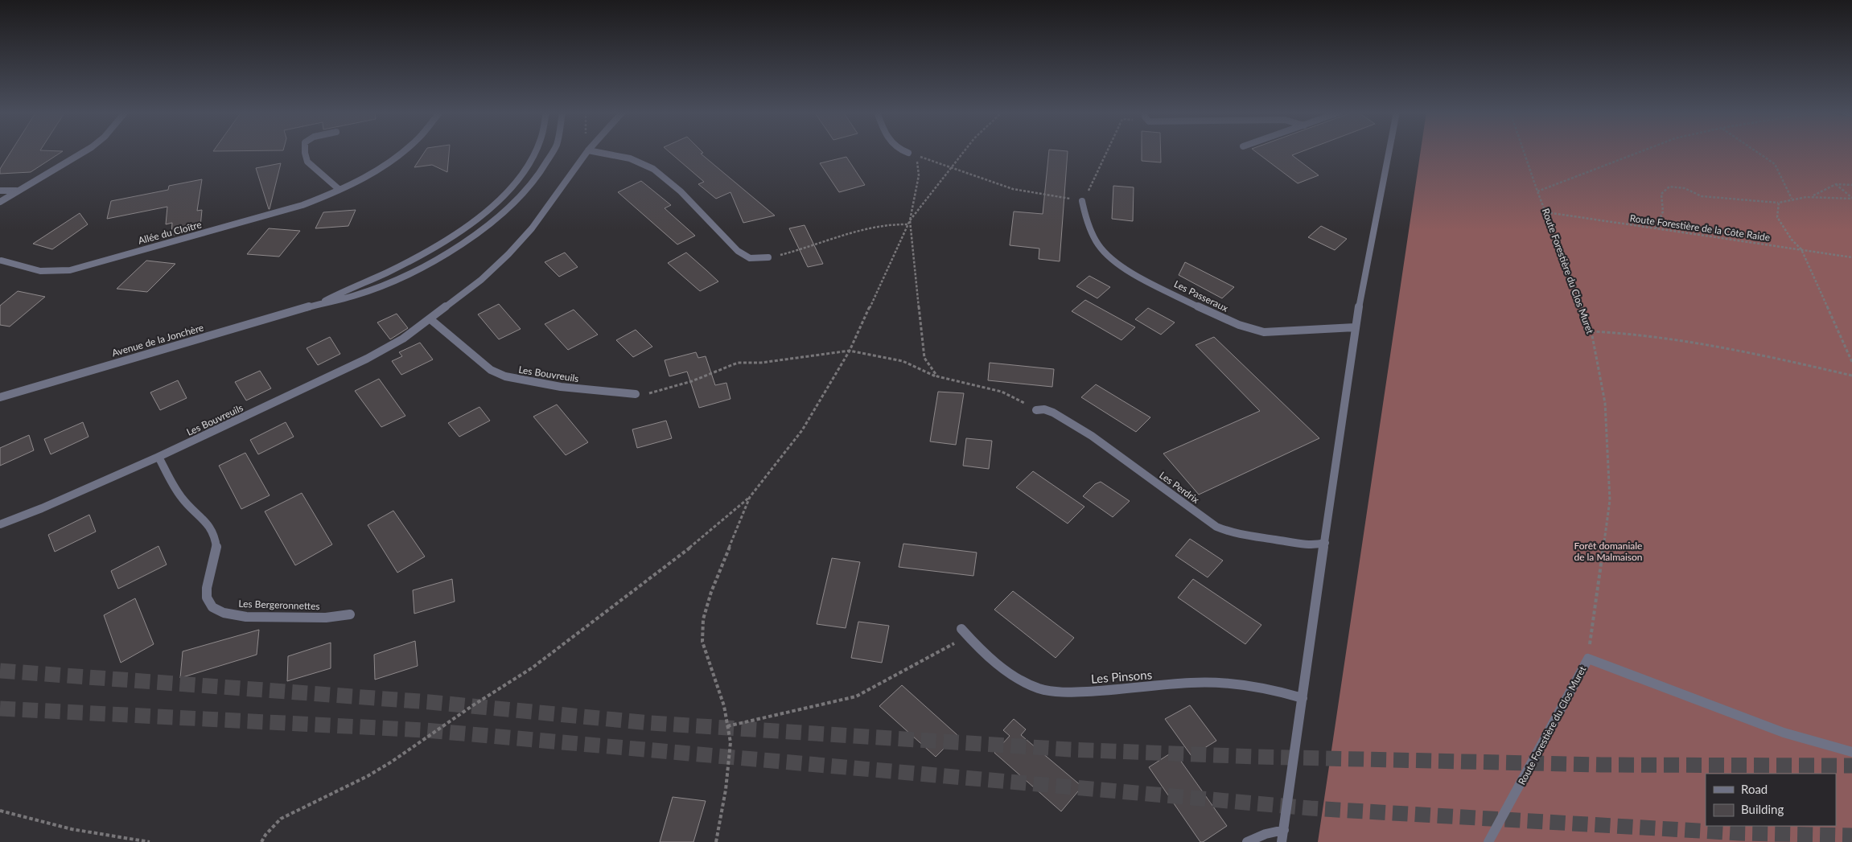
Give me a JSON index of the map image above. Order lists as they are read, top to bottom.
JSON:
{
  "streets": {
    "street": [
      "Allée du Cloître",
      "Route Forestière du Clos Muret",
      "Les Passeraux",
      "Avenue de la Jonchère",
      "Les Bouvreuils",
      "Les Perdrix",
      "Les Bergeronnettes",
      "Les Pinsons"
    ],
    "path": ["Route Forestière de la Côte Raide"]
  },
  "crossings": [
    ["Route Forestière de la Côte Raide", "Route Forestière du Clos Muret"],
    ["Les Bouvreuils", "Les Bergeronnettes"]
  ],
  "parks": ["Forêt domaniale de la Malmaison"],
  "legend": ["Road", "Building"]
}
